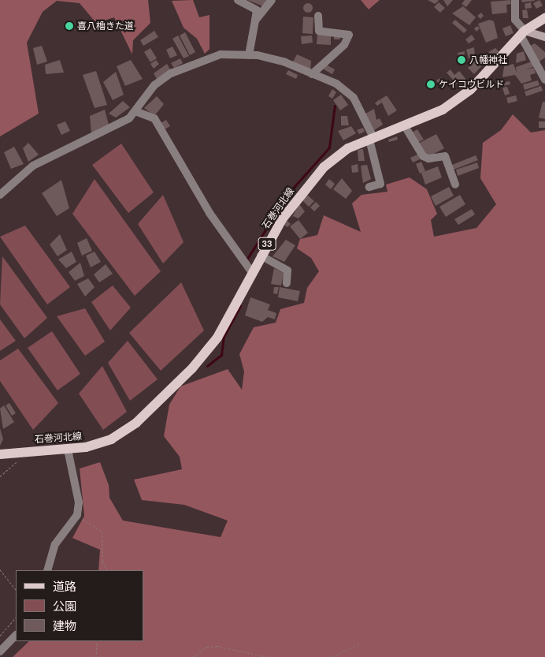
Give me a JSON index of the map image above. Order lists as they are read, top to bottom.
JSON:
{
  "streets": {
    "main road": ["石巻河北線", "33"]
  },
  "places": ["喜八櫓きた道", "八幡神社", "ケイコウビルド"],
  "legend": ["道路", "公園", "建物"]
}
